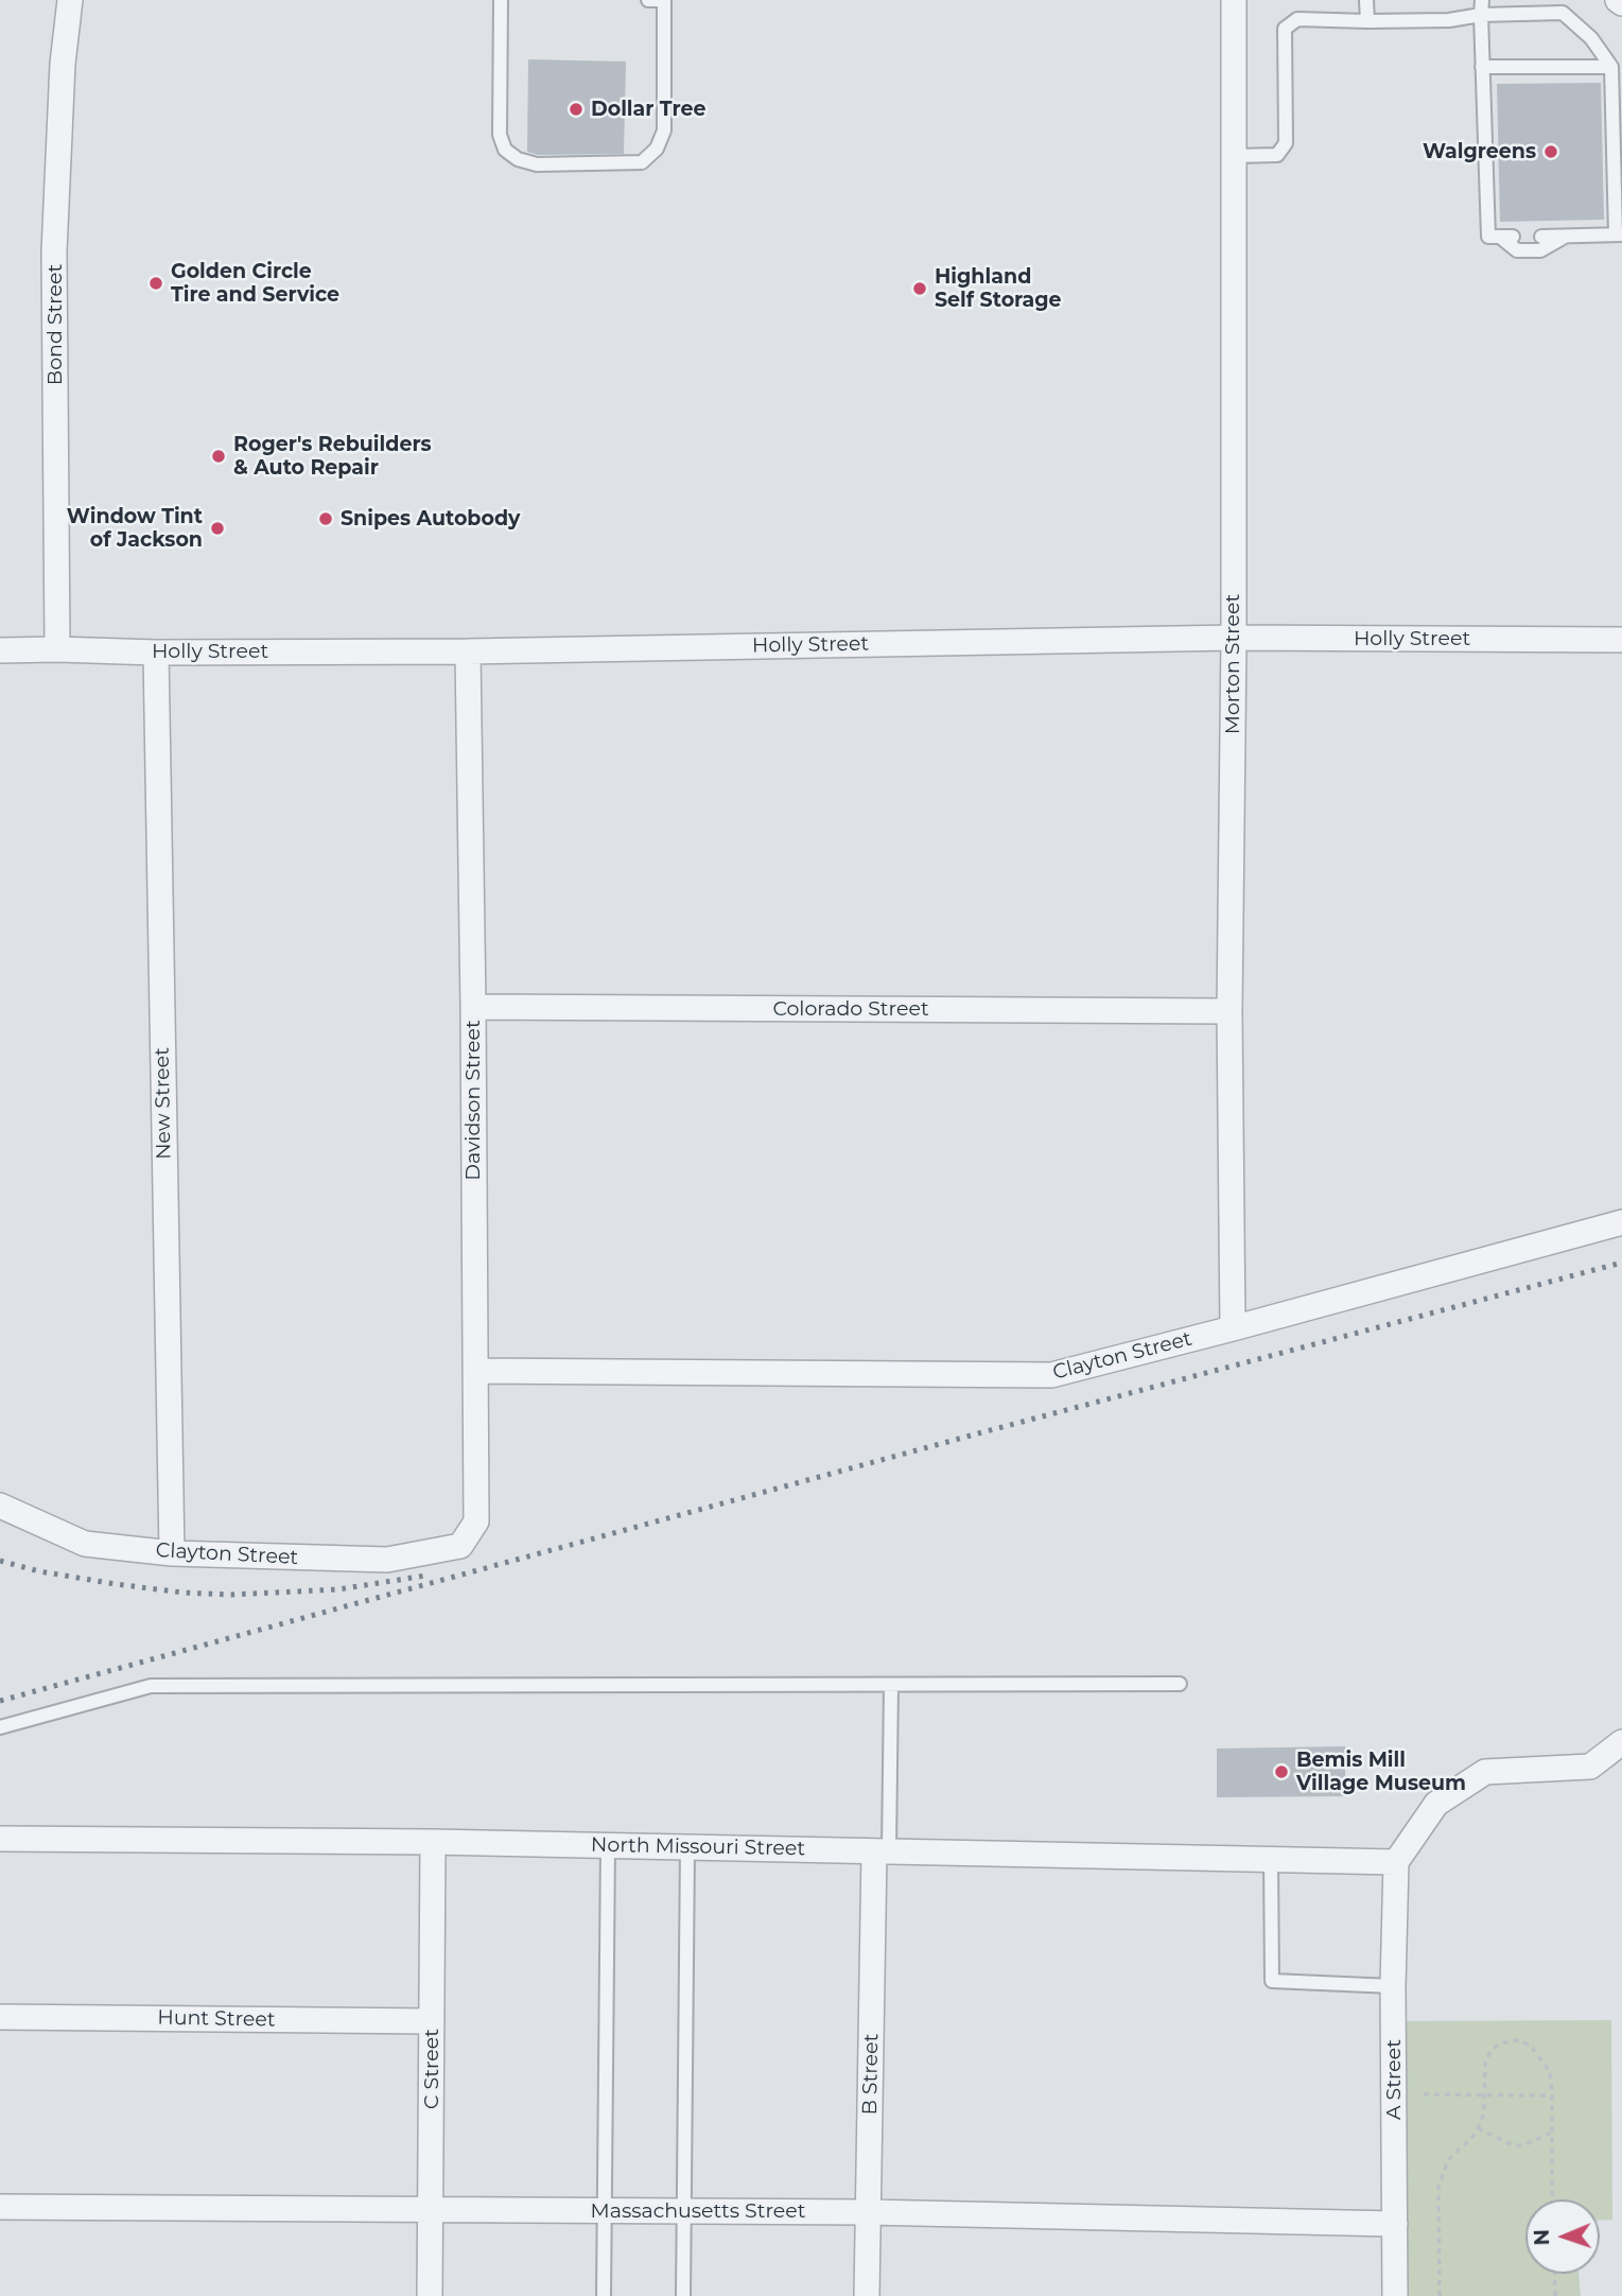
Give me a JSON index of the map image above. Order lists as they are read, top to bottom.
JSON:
{
  "streets": {
    "street": [
      "Bond Street",
      "Holly Street",
      "Morton Street",
      "Colorado Street",
      "Davidson Street",
      "New Street",
      "Clayton Street",
      "North Missouri Street",
      "Hunt Street",
      "C Street",
      "B Street",
      "A Street",
      "Massachusetts Street"
    ]
  },
  "crossings": [
    ["Bond Street", "Holly Street"],
    ["Holly Street", "Morton Street"],
    ["Holly Street", "Davidson Street"],
    ["Holly Street", "New Street"],
    ["Morton Street", "Colorado Street"],
    ["Morton Street", "Clayton Street"],
    ["Colorado Street", "Davidson Street"],
    ["Davidson Street", "Clayton Street"],
    ["New Street", "Clayton Street"],
    ["North Missouri Street", "C Street"],
    ["North Missouri Street", "B Street"],
    ["North Missouri Street", "A Street"],
    ["Hunt Street", "C Street"],
    ["C Street", "Massachusetts Street"],
    ["B Street", "Massachusetts Street"],
    ["A Street", "Massachusetts Street"]
  ],
  "places": [
    "Dollar Tree",
    "Walgreens",
    "Golden Circle Tire and Service",
    "Highland Self Storage",
    "Roger's Rebuilders & Auto Repair",
    "Snipes Autobody",
    "Window Tint of Jackson",
    "Bemis Mill Village Museum"
  ],
  "north": "left"
}
